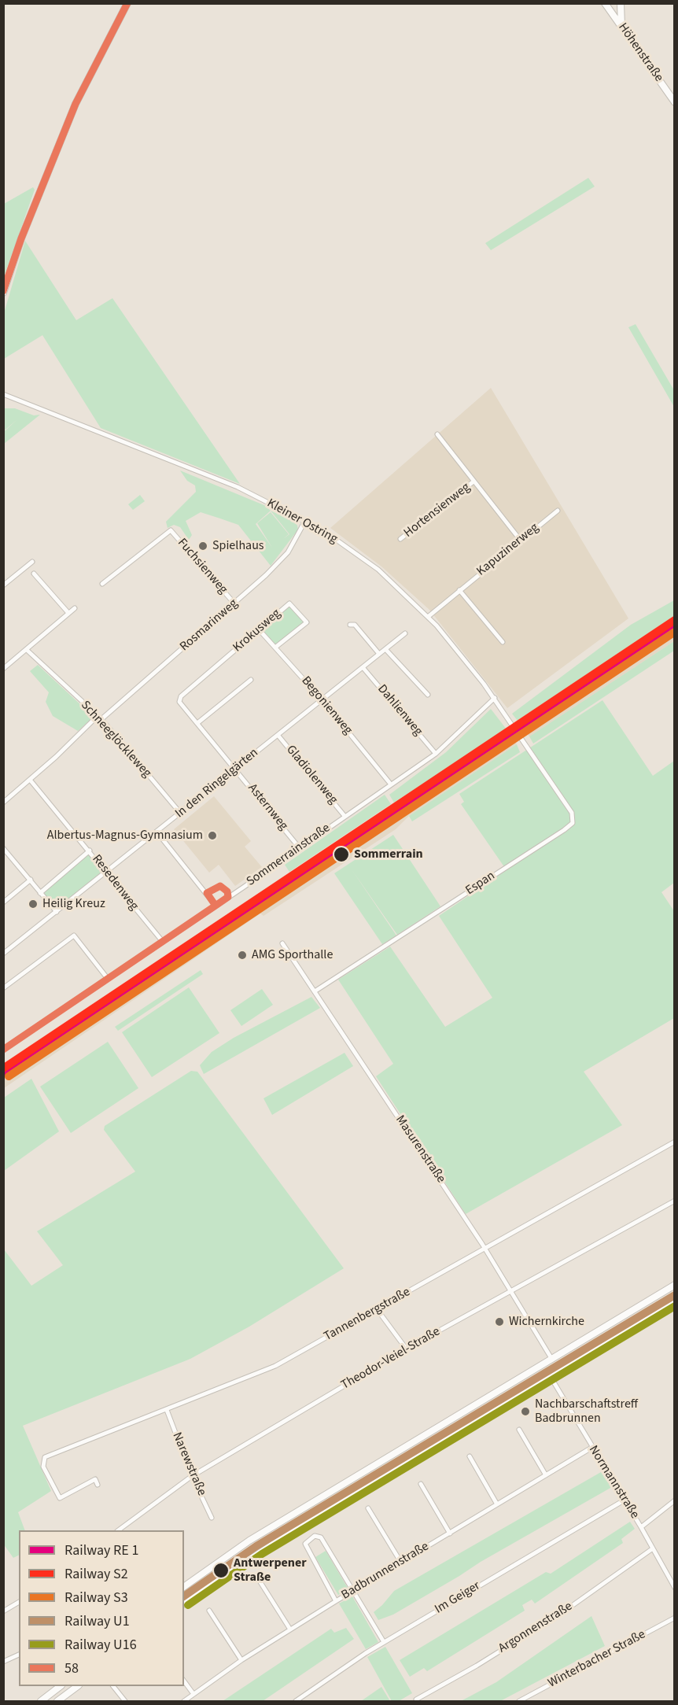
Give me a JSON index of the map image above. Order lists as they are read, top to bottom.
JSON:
{
  "streets": {
    "main road": ["Höhenstraße"],
    "street": [
      "Hortensienweg",
      "Kleiner Ostring",
      "Kapuzinerweg",
      "Fuchsienweg",
      "Rosmarinweg",
      "Krokusweg",
      "Begonienweg",
      "Dahlienweg",
      "Schneeglöckleweg",
      "Gladiolenweg",
      "In den Ringelgärten",
      "Asternweg",
      "Sommerrainstraße",
      "Resedenweg",
      "Espan",
      "Masurenstraße",
      "Tannenbergstraße",
      "Theodor-Veiel-Straße",
      "Narewstraße",
      "Normannstraße",
      "Badbrunnenstraße",
      "Im Geiger",
      "Argonnenstraße",
      "Winterbacher Straße"
    ]
  },
  "crossings": [
    ["Hortensienweg", "Kapuzinerweg"],
    ["Kleiner Ostring", "Kapuzinerweg"],
    ["Kleiner Ostring", "Rosmarinweg"],
    ["Kleiner Ostring", "Sommerrainstraße"],
    ["Kleiner Ostring", "Espan"],
    ["Fuchsienweg", "Rosmarinweg"],
    ["Rosmarinweg", "Schneeglöckleweg"],
    ["Rosmarinweg", "Resedenweg"],
    ["Krokusweg", "Begonienweg"],
    ["Krokusweg", "Asternweg"],
    ["Begonienweg", "In den Ringelgärten"],
    ["Begonienweg", "Sommerrainstraße"],
    ["Dahlienweg", "In den Ringelgärten"],
    ["Dahlienweg", "Sommerrainstraße"],
    ["Schneeglöckleweg", "In den Ringelgärten"],
    ["Gladiolenweg", "In den Ringelgärten"],
    ["Gladiolenweg", "Sommerrainstraße"],
    ["In den Ringelgärten", "Asternweg"],
    ["In den Ringelgärten", "Resedenweg"],
    ["Asternweg", "Sommerrainstraße"],
    ["Sommerrainstraße", "Resedenweg"],
    ["Espan", "Masurenstraße"],
    ["Masurenstraße", "Tannenbergstraße"],
    ["Masurenstraße", "Theodor-Veiel-Straße"],
    ["Tannenbergstraße", "Narewstraße"],
    ["Theodor-Veiel-Straße", "Narewstraße"],
    ["Normannstraße", "Badbrunnenstraße"],
    ["Normannstraße", "Im Geiger"],
    ["Normannstraße", "Argonnenstraße"]
  ],
  "places": [
    "Spielhaus",
    "Albertus-Magnus-Gymnasium",
    "Sommerrain",
    "Heilig Kreuz",
    "AMG Sporthalle",
    "Wichernkirche",
    "Nachbarschaftstreff Badbrunnen",
    "Antwerpener Straße"
  ],
  "lines": [
    "transit line 58",
    "rail line S2",
    "rail line S3",
    "rail line U1",
    "rail line U16"
  ],
  "legend": [
    "Railway RE 1",
    "Railway S2",
    "Railway S3",
    "Railway U1",
    "Railway U16",
    "58"
  ]
}
